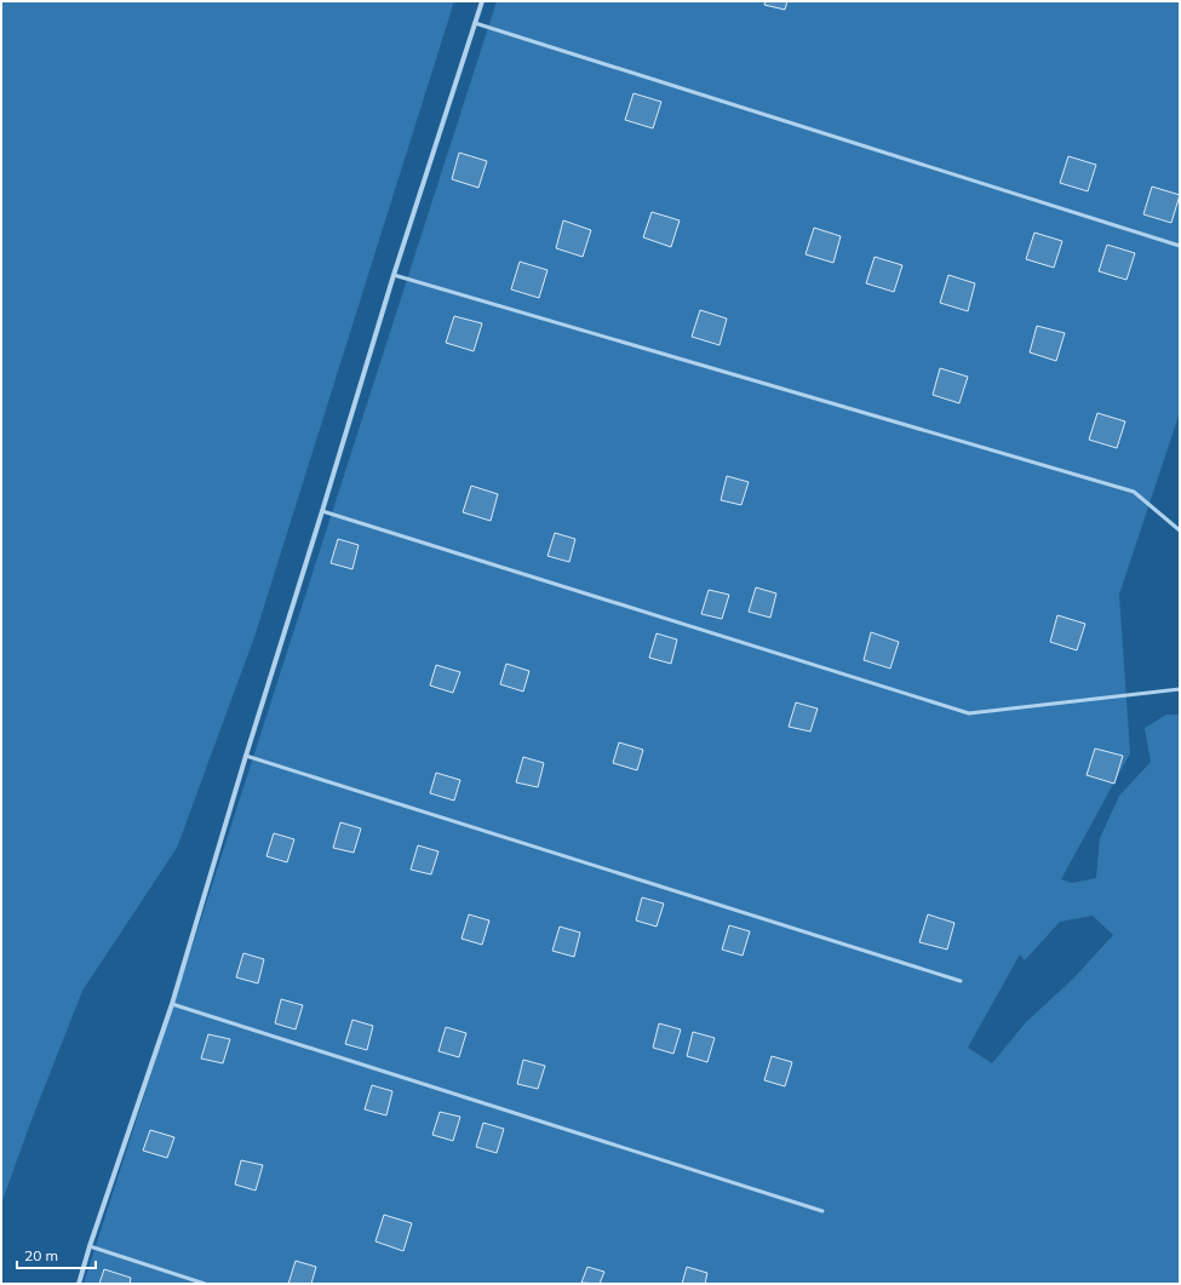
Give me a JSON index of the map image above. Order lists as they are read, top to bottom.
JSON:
{
  "scale_bar": "20 m"
}
